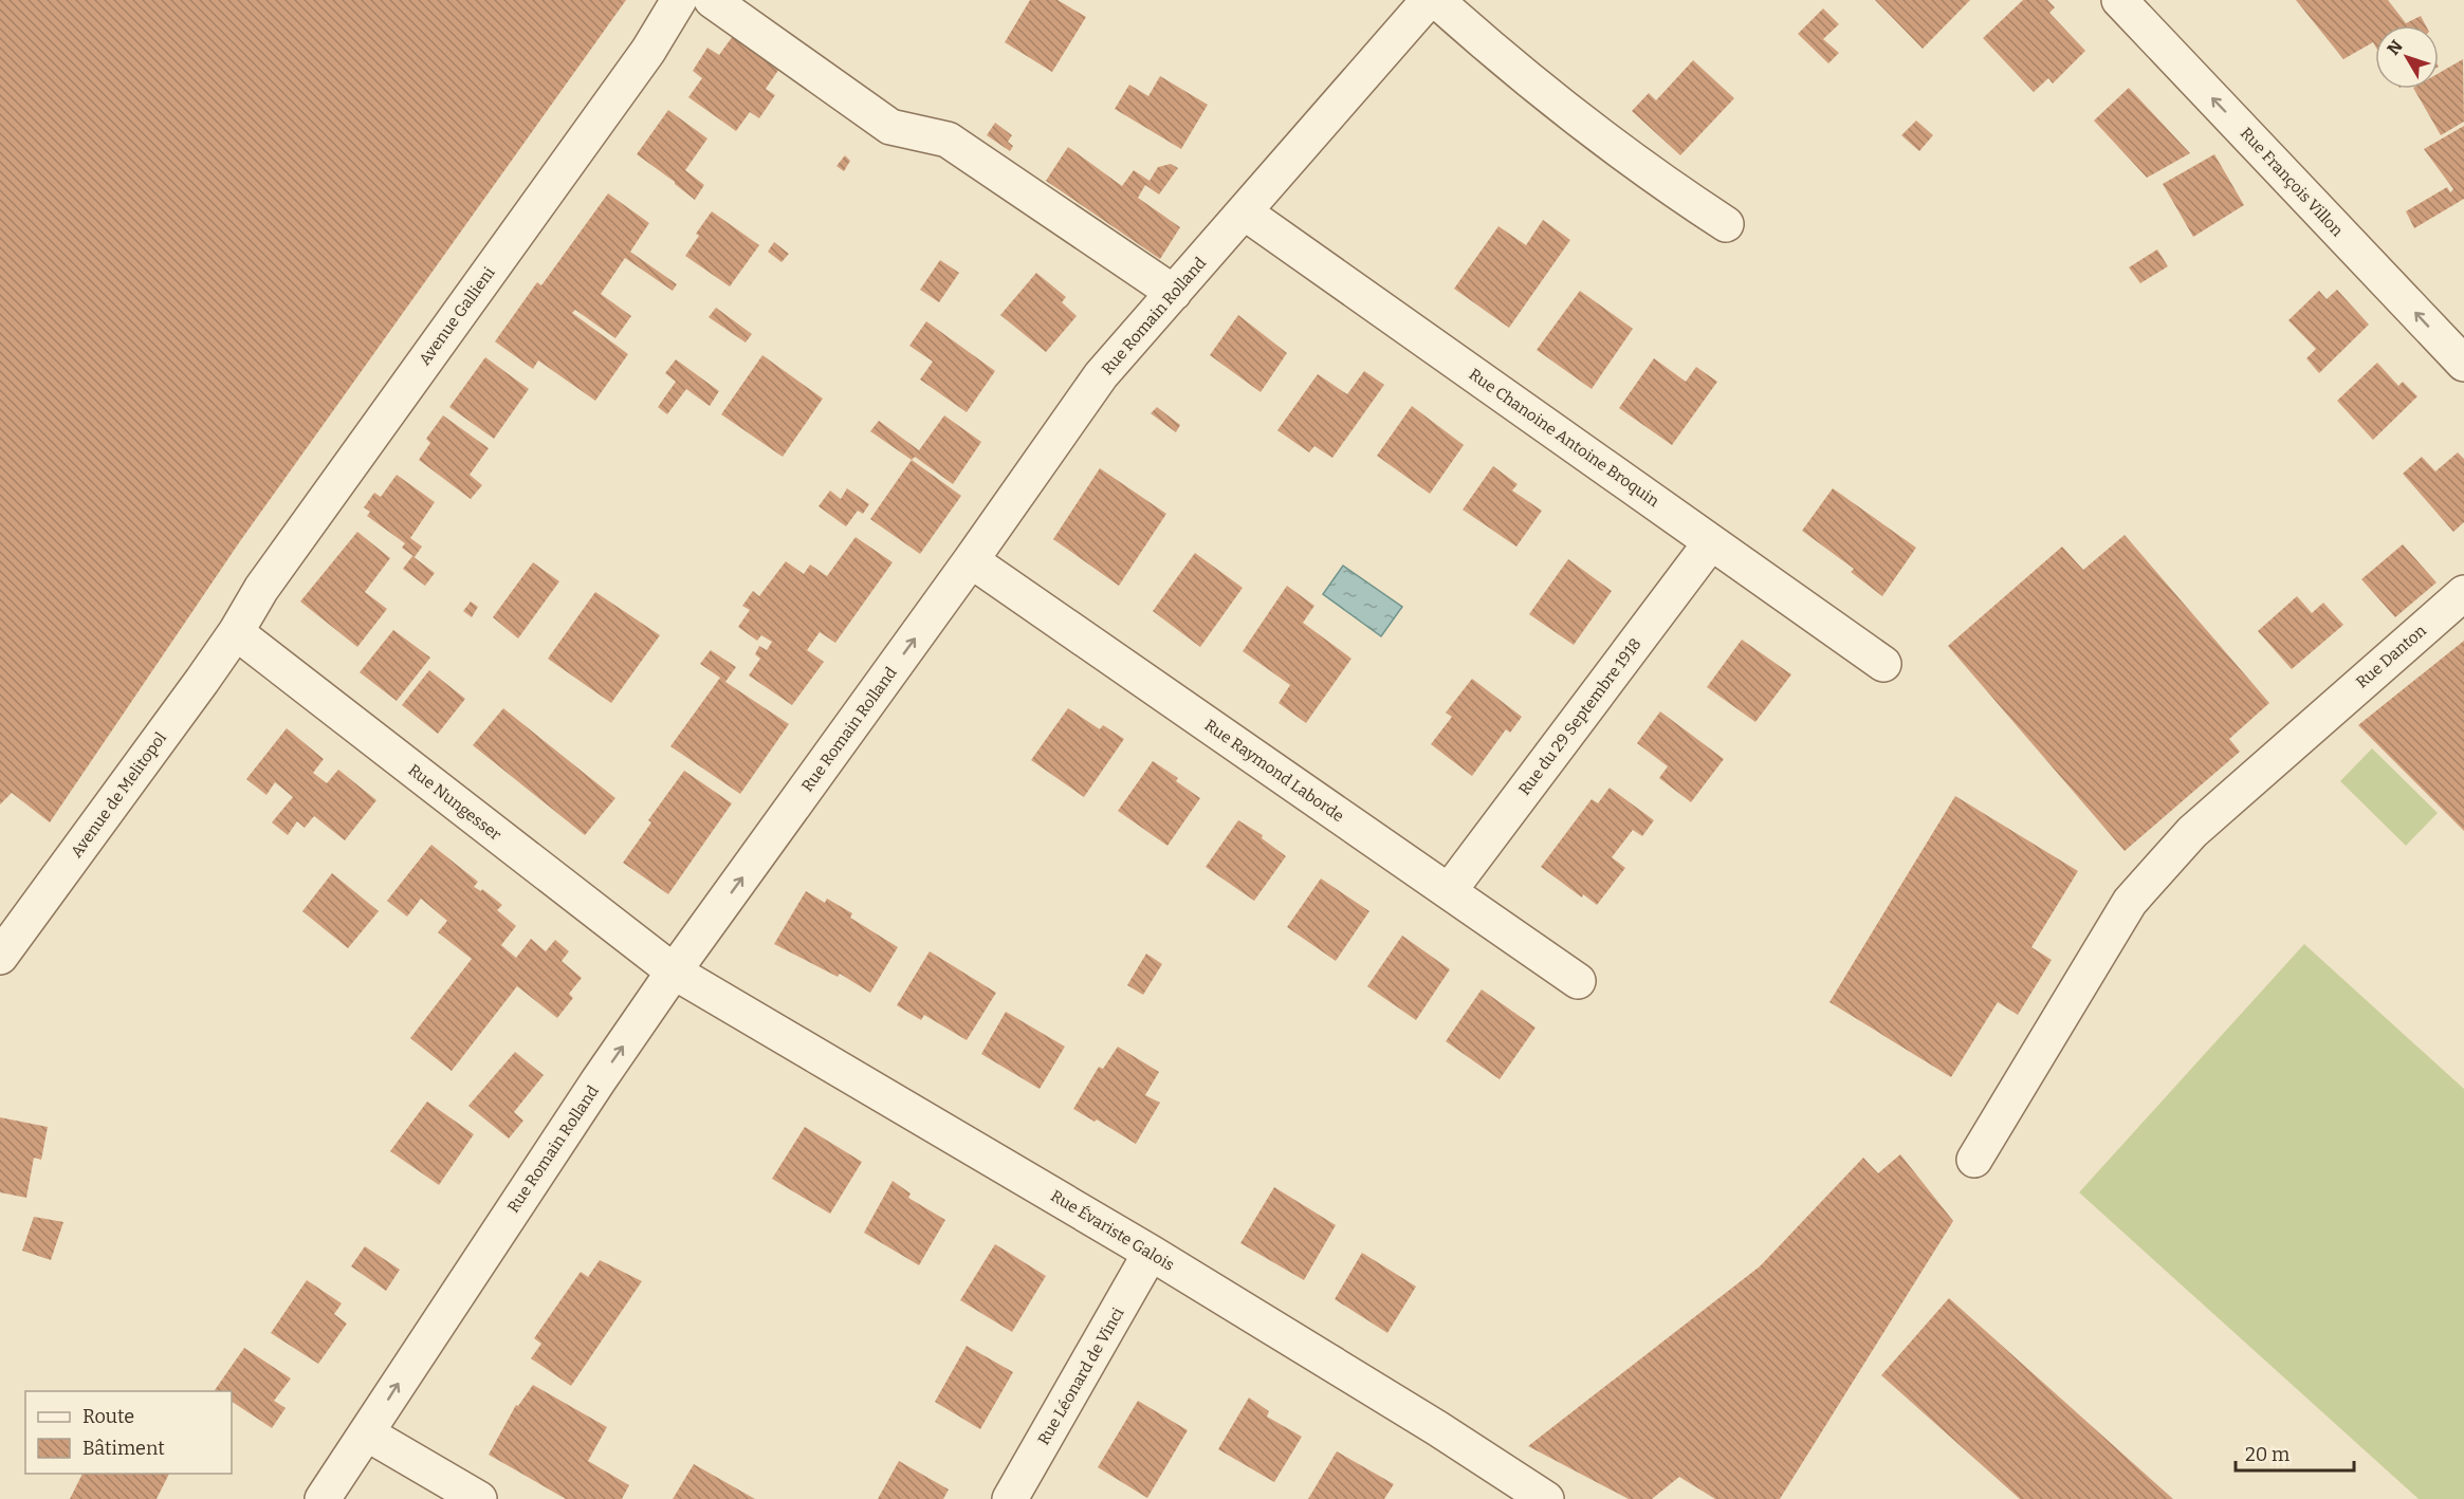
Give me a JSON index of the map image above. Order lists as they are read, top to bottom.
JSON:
{
  "streets": {
    "street": [
      "Rue François Villon",
      "Avenue Gallieni",
      "Rue Romain Rolland",
      "Rue Chanoine Antoine Broquin",
      "Rue Danton",
      "Rue du 29 Septembre 1918",
      "Rue Raymond Laborde",
      "Avenue de Melitopol",
      "Rue Nungesser",
      "Rue Évariste Galois",
      "Rue Léonard de Vinci"
    ]
  },
  "crossings": [
    ["Avenue Gallieni", "Avenue de Melitopol"],
    ["Avenue Gallieni", "Rue Nungesser"],
    ["Rue Romain Rolland", "Rue Chanoine Antoine Broquin"],
    ["Rue Romain Rolland", "Rue Raymond Laborde"],
    ["Rue Romain Rolland", "Rue Nungesser"],
    ["Rue Romain Rolland", "Rue Évariste Galois"],
    ["Rue Chanoine Antoine Broquin", "Rue du 29 Septembre 1918"],
    ["Rue du 29 Septembre 1918", "Rue Raymond Laborde"],
    ["Avenue de Melitopol", "Rue Nungesser"],
    ["Rue Nungesser", "Rue Évariste Galois"],
    ["Rue Évariste Galois", "Rue Léonard de Vinci"]
  ],
  "one_way": ["Rue François Villon", "Rue Romain Rolland"],
  "legend": ["Route", "Bâtiment"],
  "scale_bar": "20 m",
  "north": "top left"
}
